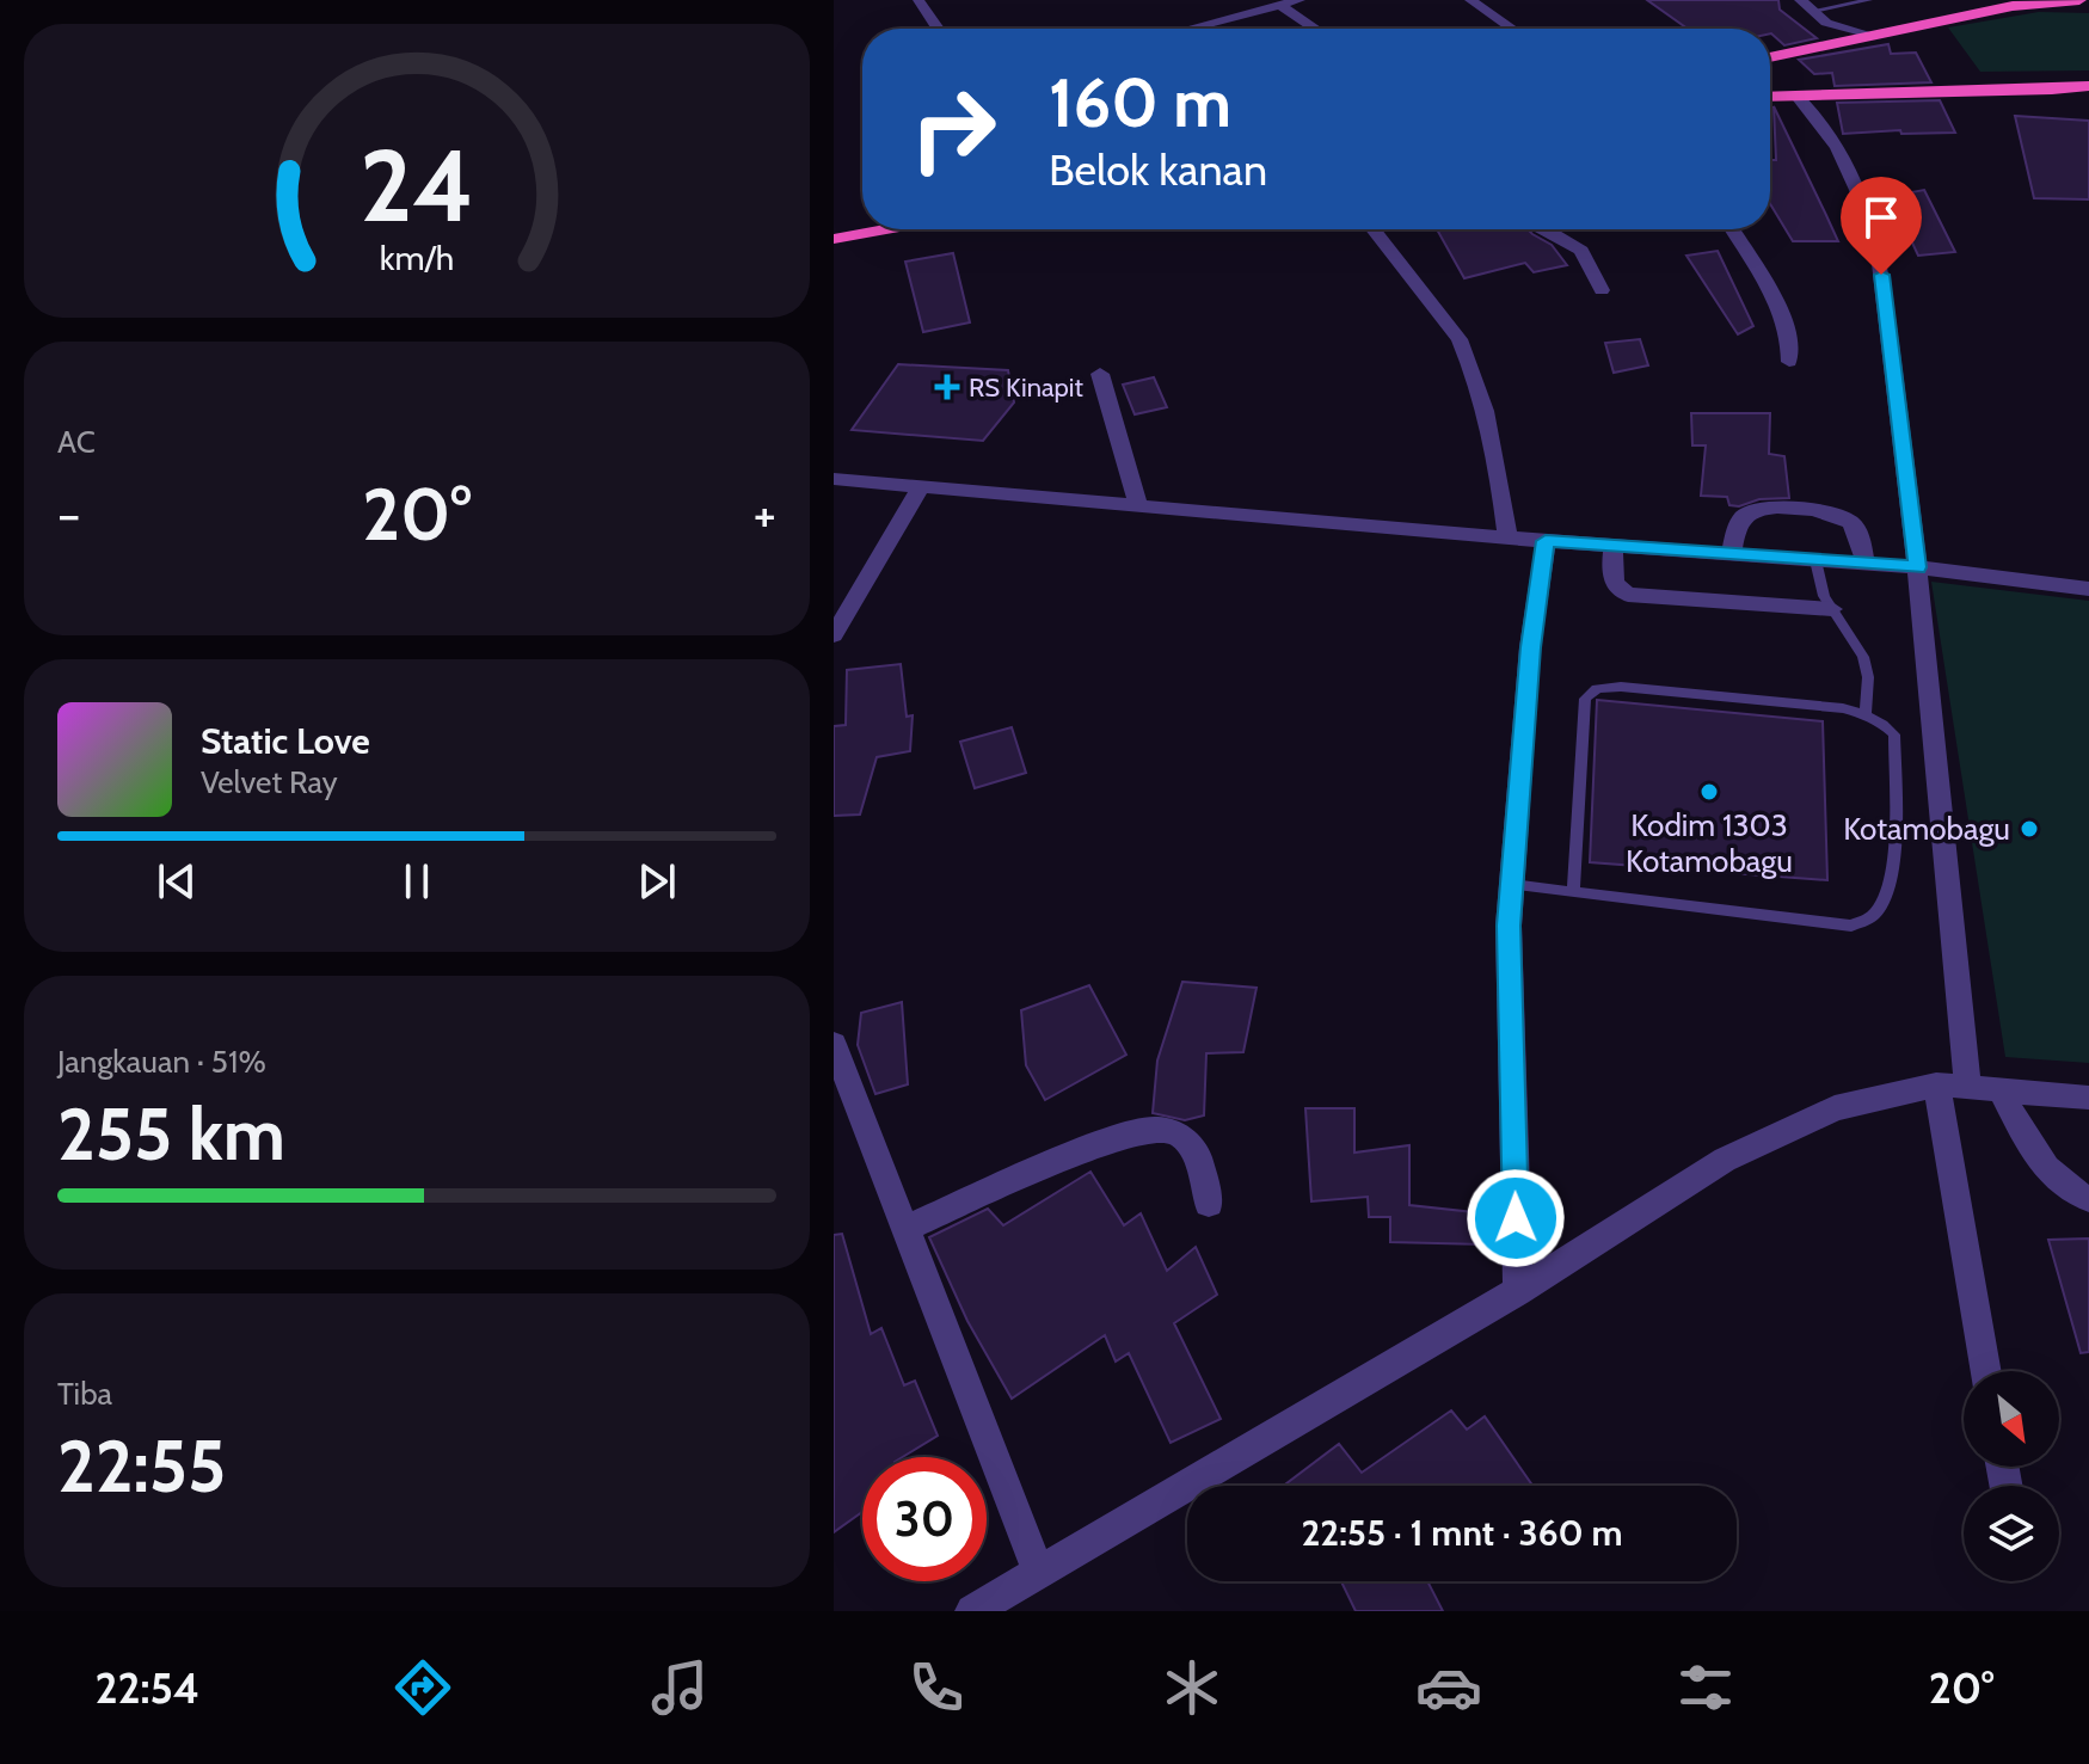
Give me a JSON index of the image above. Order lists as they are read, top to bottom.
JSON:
{
  "places": {
    "health": ["RS Kinapit"],
    "other": ["Kodim 1303 Kotamobagu", "Kotamobagu"]
  },
  "north": "bottom right",
  "page": {
    "turn": ["160 m", "Belok kanan"],
    "tile": [
      "AC",
      ["Jangkauan · 51%", "255 km"],
      ["Tiba", "22:55"]
    ],
    "heat": ["−", "20°", "+"],
    "song": ["Static Love", "Velvet Ray"],
    "limit": "30",
    "trip": "22:55 · 1 mnt · 360 m",
    "tabs": ["22:54", "20°"],
    "gauge": ["24", "km/h"]
  }
}
